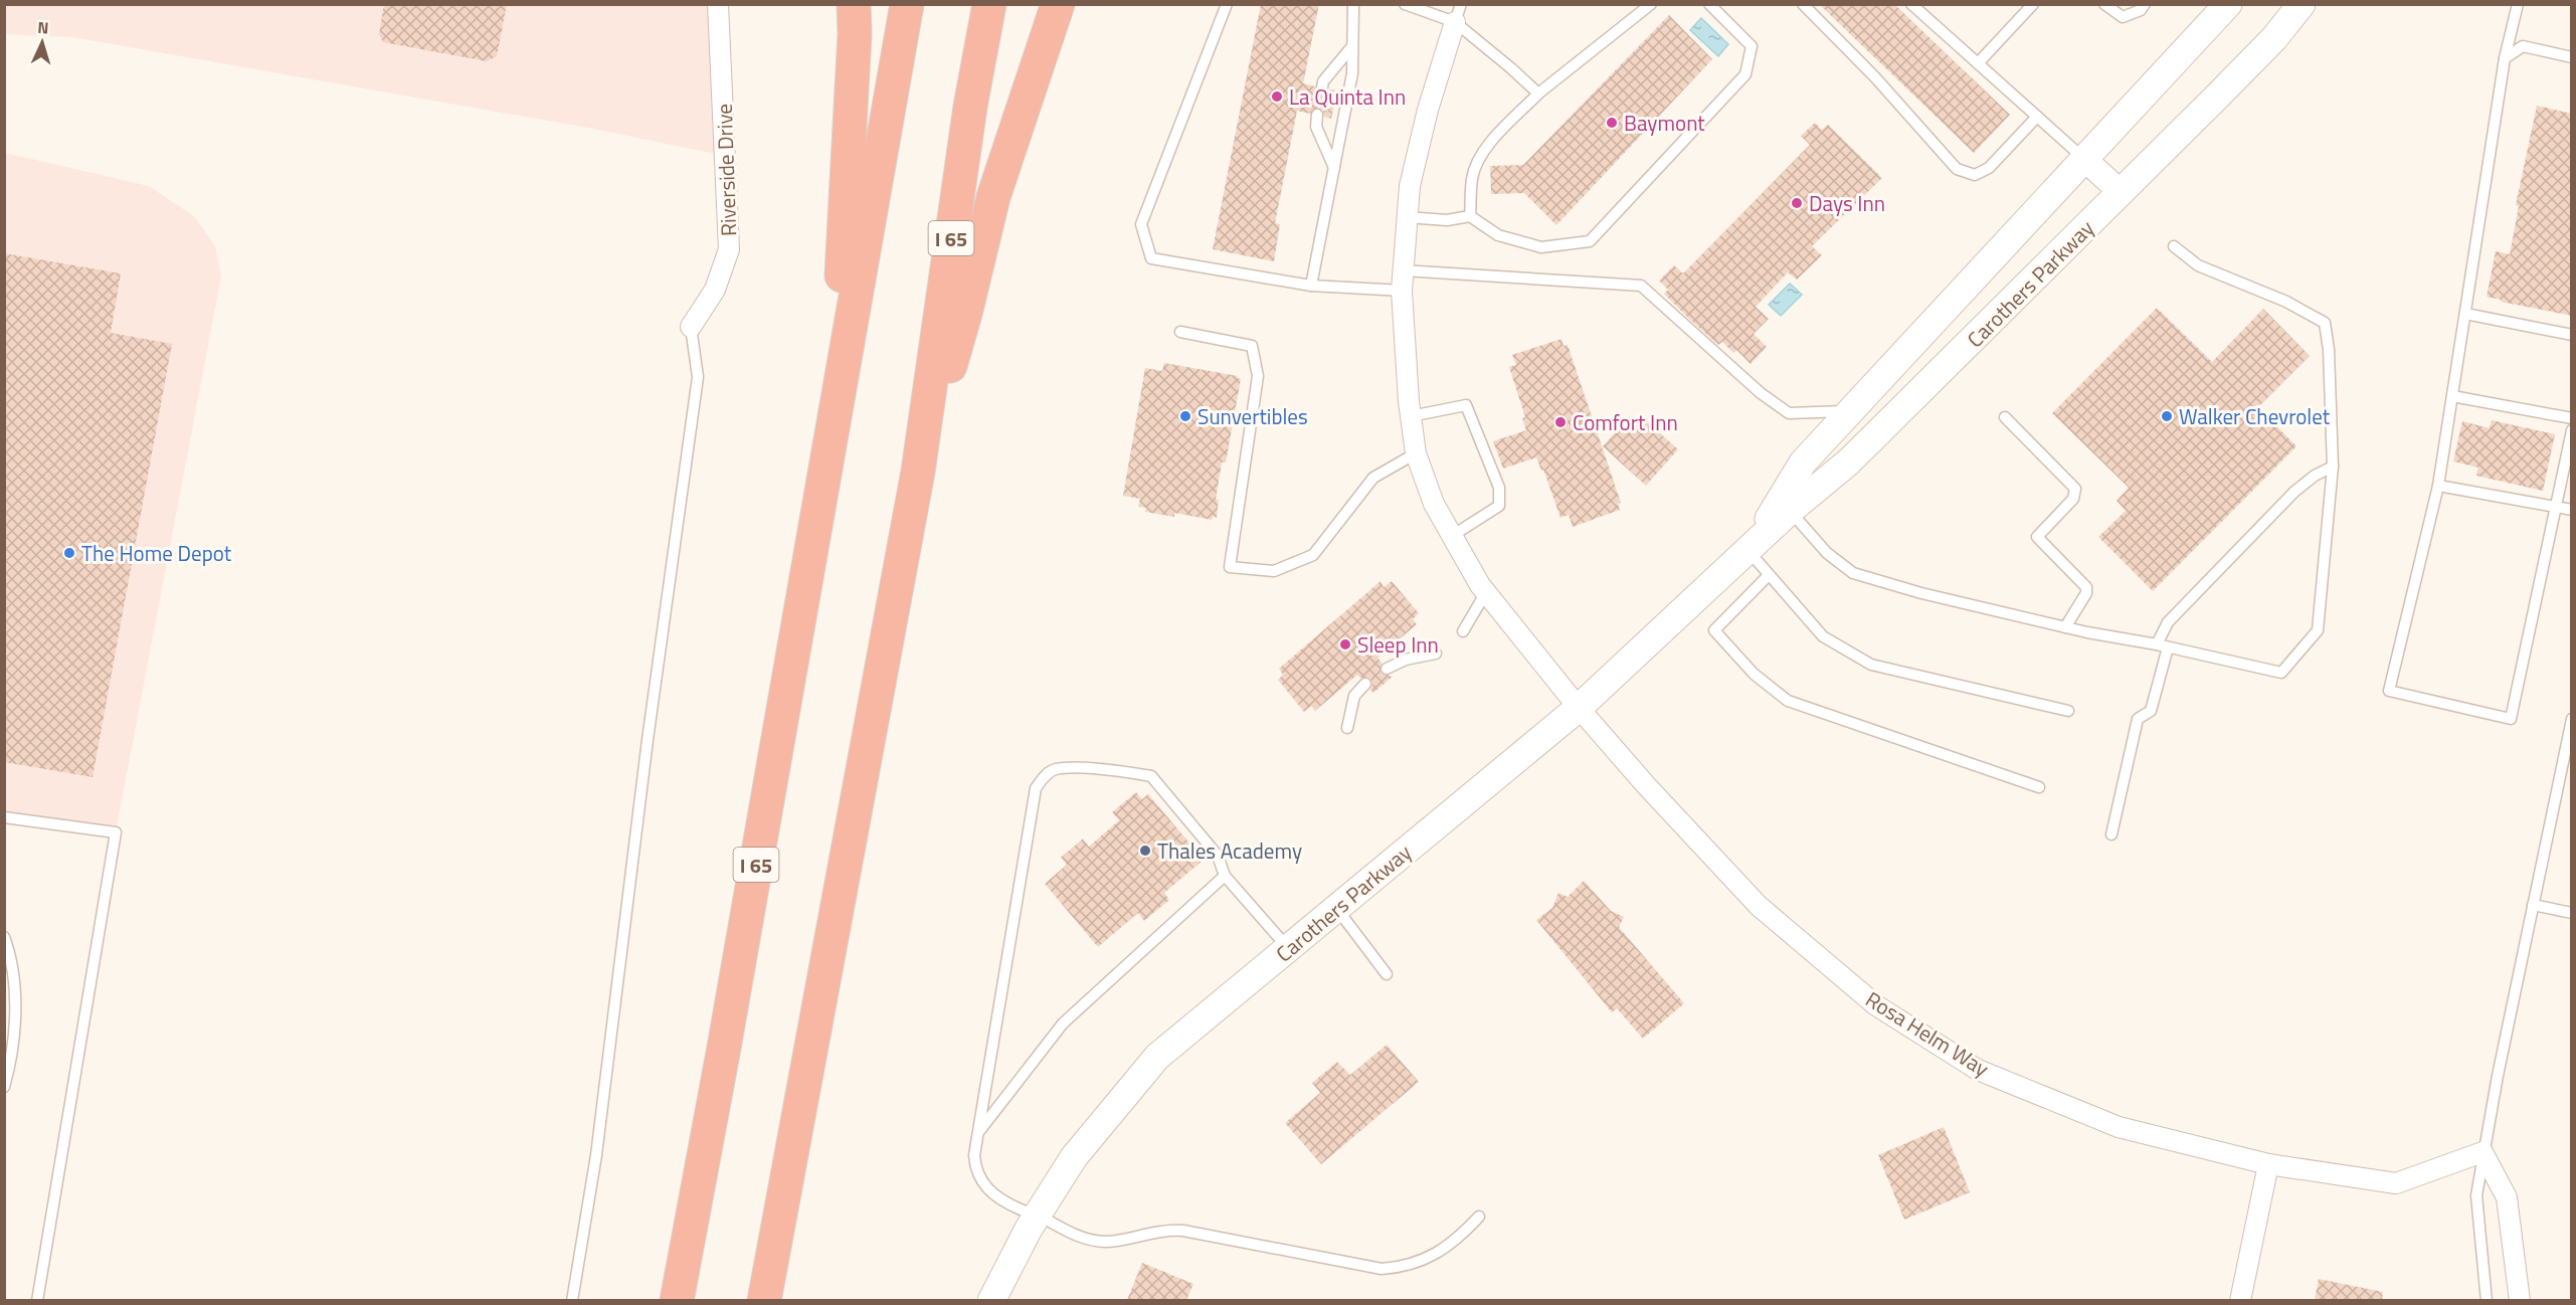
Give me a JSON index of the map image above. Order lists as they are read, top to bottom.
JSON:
{
  "streets": {
    "highway": ["I 65"],
    "main road": ["Carothers Parkway"],
    "street": ["Riverside Drive", "Rosa Helm Way"]
  },
  "crossings": [
    ["Carothers Parkway", "Rosa Helm Way"]
  ],
  "places": [
    "La Quinta Inn",
    "Baymont",
    "Days Inn",
    "Sunvertibles",
    "Walker Chevrolet",
    "Comfort Inn",
    "The Home Depot",
    "Sleep Inn",
    "Thales Academy"
  ],
  "north": "top"
}
